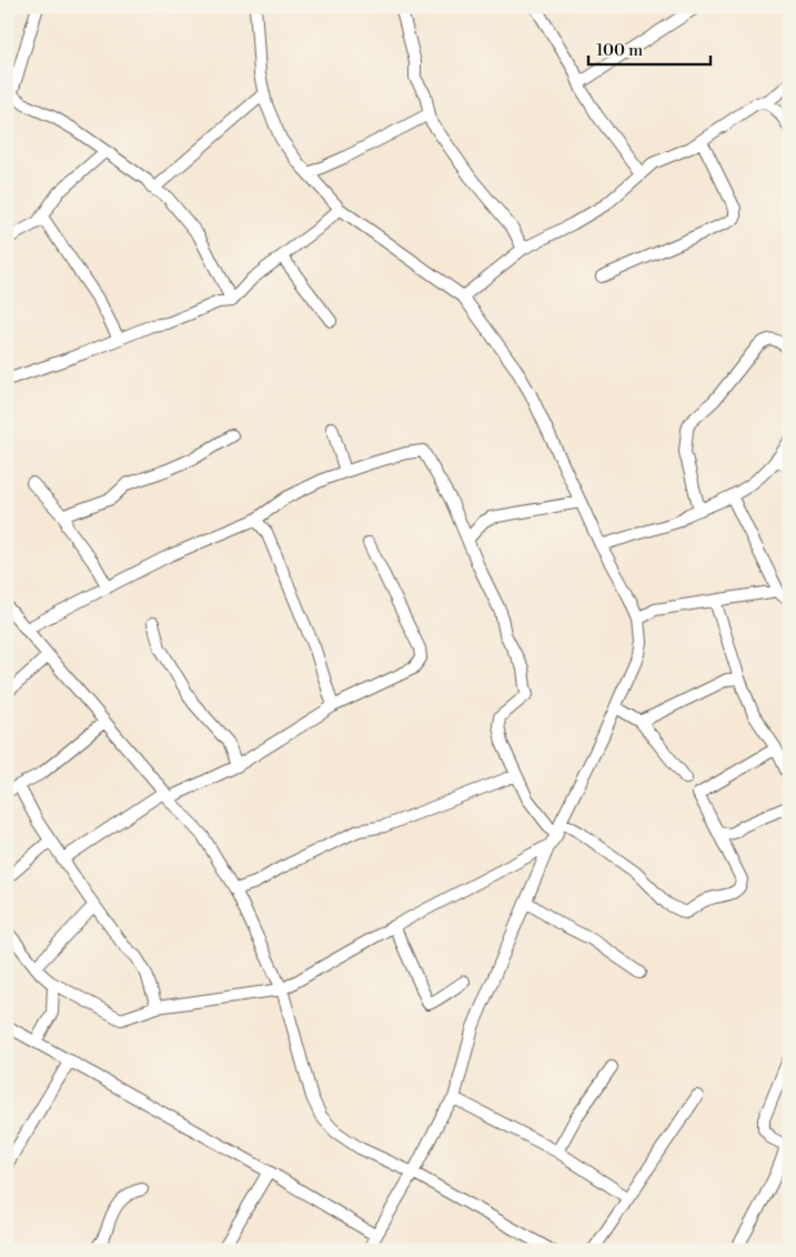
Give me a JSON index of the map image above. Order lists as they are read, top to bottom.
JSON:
{
  "scale_bar": "100 m"
}
